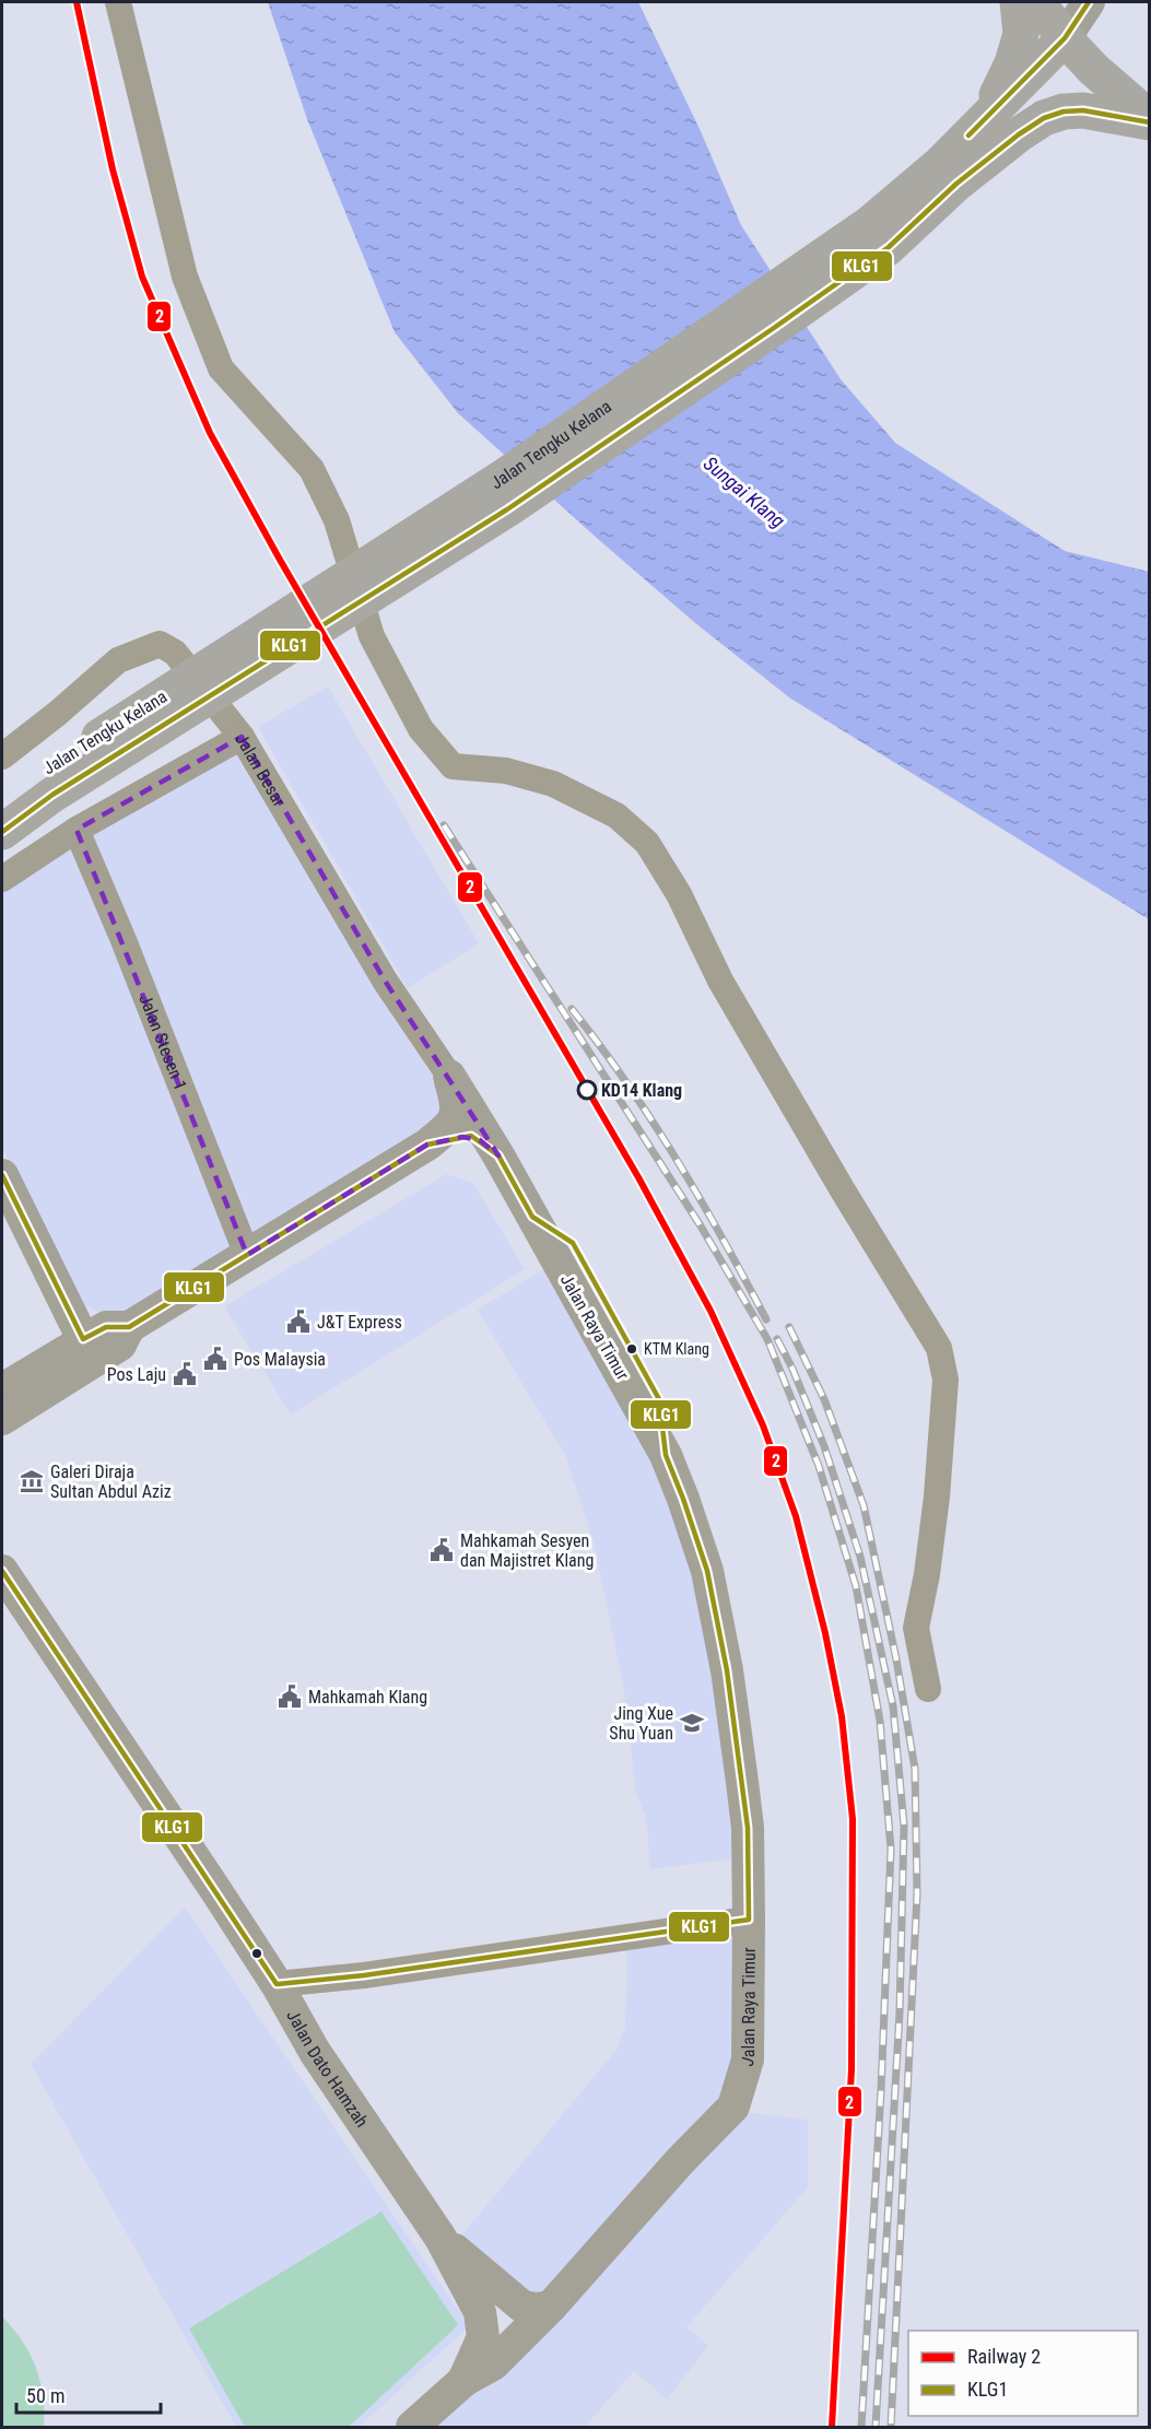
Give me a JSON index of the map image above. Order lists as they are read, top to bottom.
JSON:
{
  "streets": {
    "highway": ["Jalan Tengku Kelana"],
    "main road": ["Jalan Raya Timur", "Jalan Dato Hamzah"],
    "street": ["Jalan Besar", "Jalan Stesen 1"]
  },
  "crossings": [
    ["Jalan Besar", "Jalan Raya Timur"]
  ],
  "water": ["Sungai Klang"],
  "places": {
    "other": ["KD14 Klang", "KTM Klang"],
    "public building": [
      "J&T Express",
      "Pos Malaysia",
      "Pos Laju",
      "Mahkamah Sesyen dan Majistret Klang",
      "Mahkamah Klang"
    ],
    "museum": ["Galeri Diraja Sultan Abdul Aziz"],
    "school or university": ["Jing Xue Shu Yuan"]
  },
  "lines": ["rail line 2", "transit line KLG1"],
  "legend": ["Railway 2", "KLG1"],
  "scale_bar": "50 m"
}
